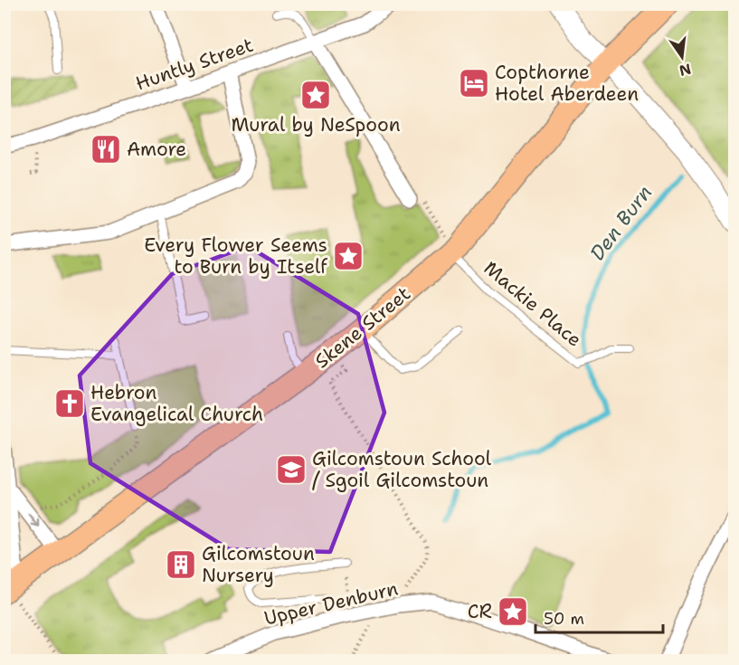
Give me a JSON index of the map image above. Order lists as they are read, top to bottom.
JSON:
{
  "streets": {
    "main road": ["Skene Street"],
    "street": ["Huntly Street", "Upper Denburn"],
    "lane": ["Mackie Place"]
  },
  "crossings": [
    ["Mackie Place", "Skene Street"]
  ],
  "water": ["Den Burn"],
  "places": {
    "hotel": ["Copthorne Hotel Aberdeen"],
    "place": ["Mural by NeSpoon", "Every Flower Seems to Burn by Itself", "CR"],
    "restaurant": ["Amore"],
    "church": ["Hebron Evangelical Church"],
    "school or university": ["Gilcomstoun School / Sgoil Gilcomstoun"],
    "building": ["Gilcomstoun Nursery"]
  },
  "scale_bar": "50 m",
  "north": "bottom"
}
